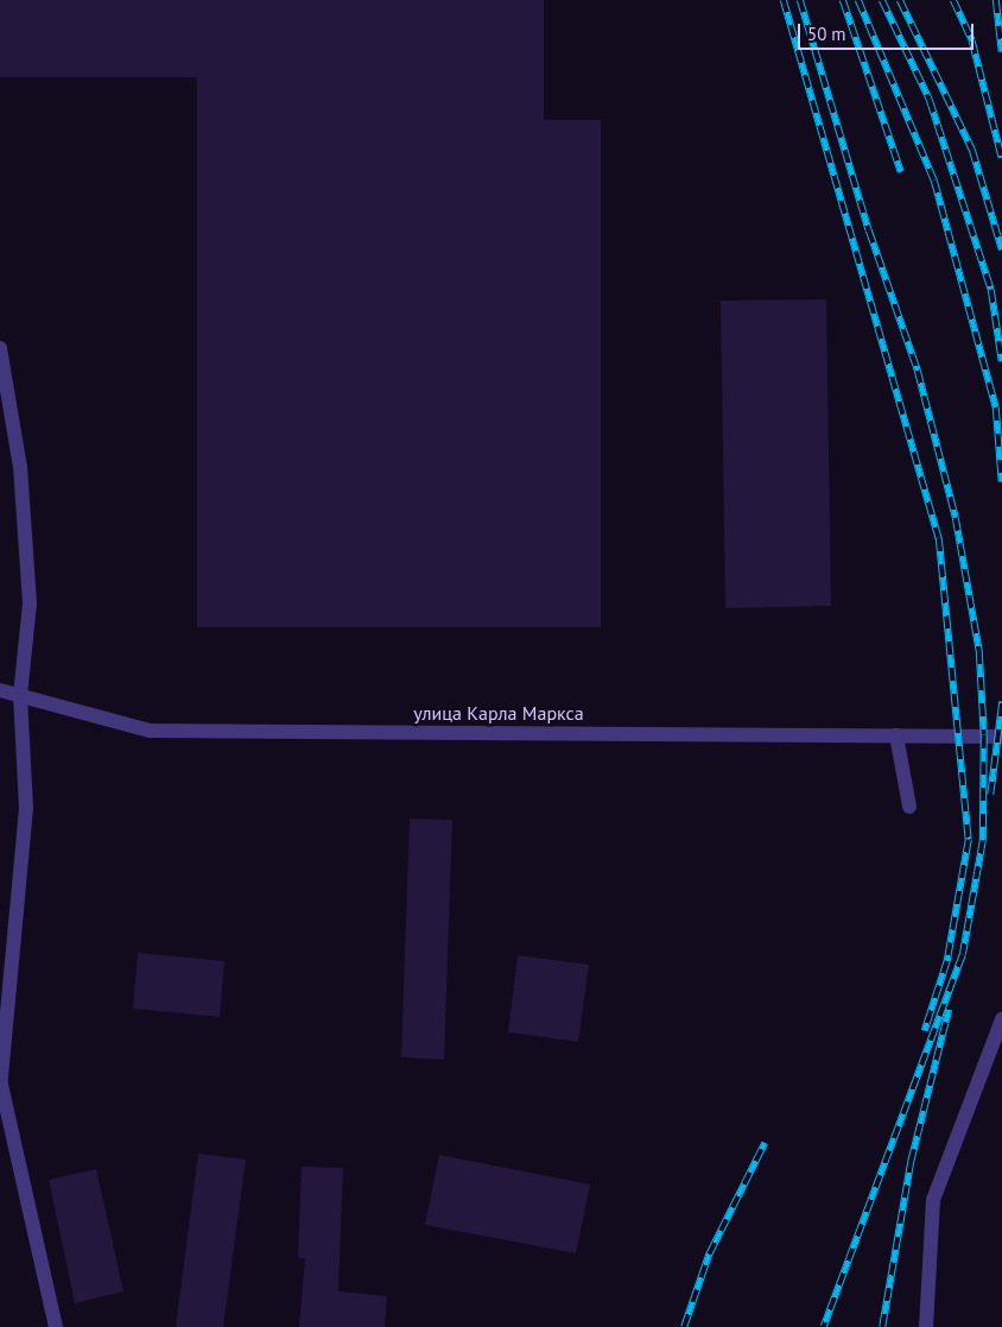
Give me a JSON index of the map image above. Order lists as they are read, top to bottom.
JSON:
{
  "streets": {
    "street": ["улица Карла Маркса"]
  },
  "scale_bar": "50 m"
}
